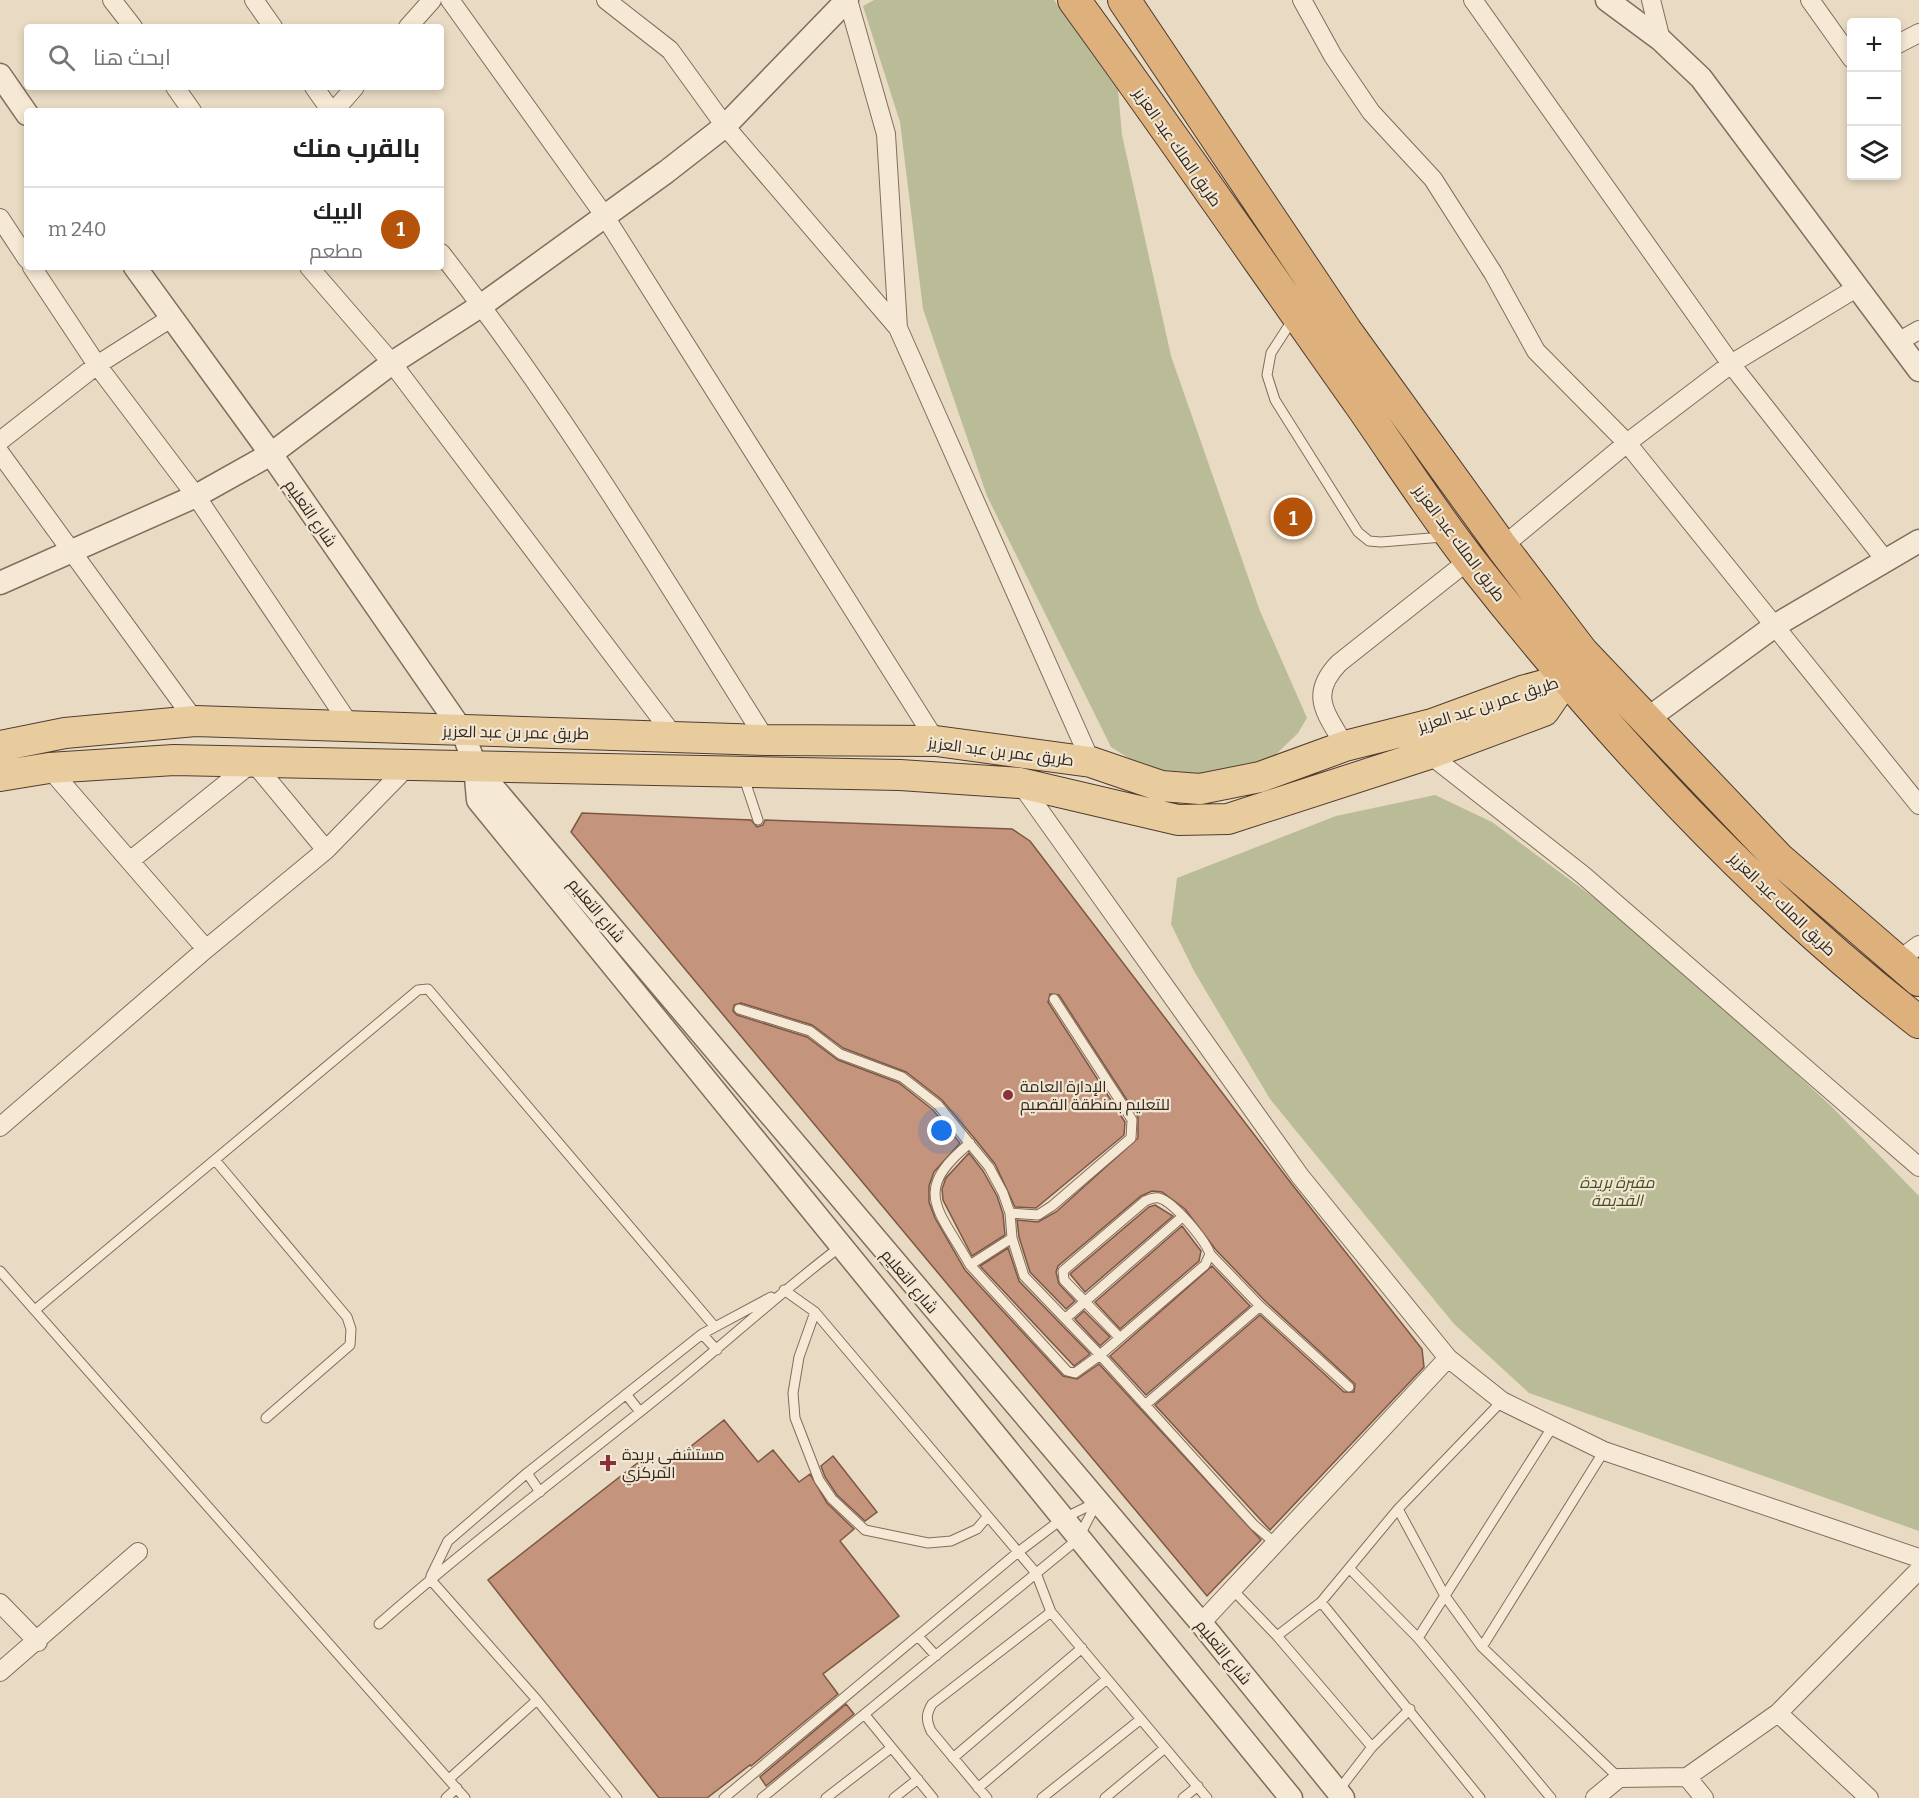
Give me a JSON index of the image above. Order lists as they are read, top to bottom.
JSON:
{
  "streets": {
    "highway": ["طريق الملك عبد العزيز"],
    "main road": ["طريق عمر بن عبد العزيز"],
    "street": ["شارع التعليم"]
  },
  "crossings": [
    ["طريق الملك عبد العزيز", "طريق عمر بن عبد العزيز"],
    ["شارع التعليم", "طريق عمر بن عبد العزيز"]
  ],
  "parks": ["مقبرة بريدة القديمة"],
  "places": {
    "other": ["الإدارة العامة للتعليم بمنطقة القصيم"],
    "health": ["مستشفى بريدة المركزي"]
  },
  "page": {
    "map_buttons": ["+", "−"],
    "search": "ابحث هنا",
    "heading": "بالقرب منك",
    "list": [
      {
        "mark": "1",
        "name": "البيك",
        "note": "مطعم",
        "value": "240 m"
      }
    ],
    "pins": "1"
  }
}
